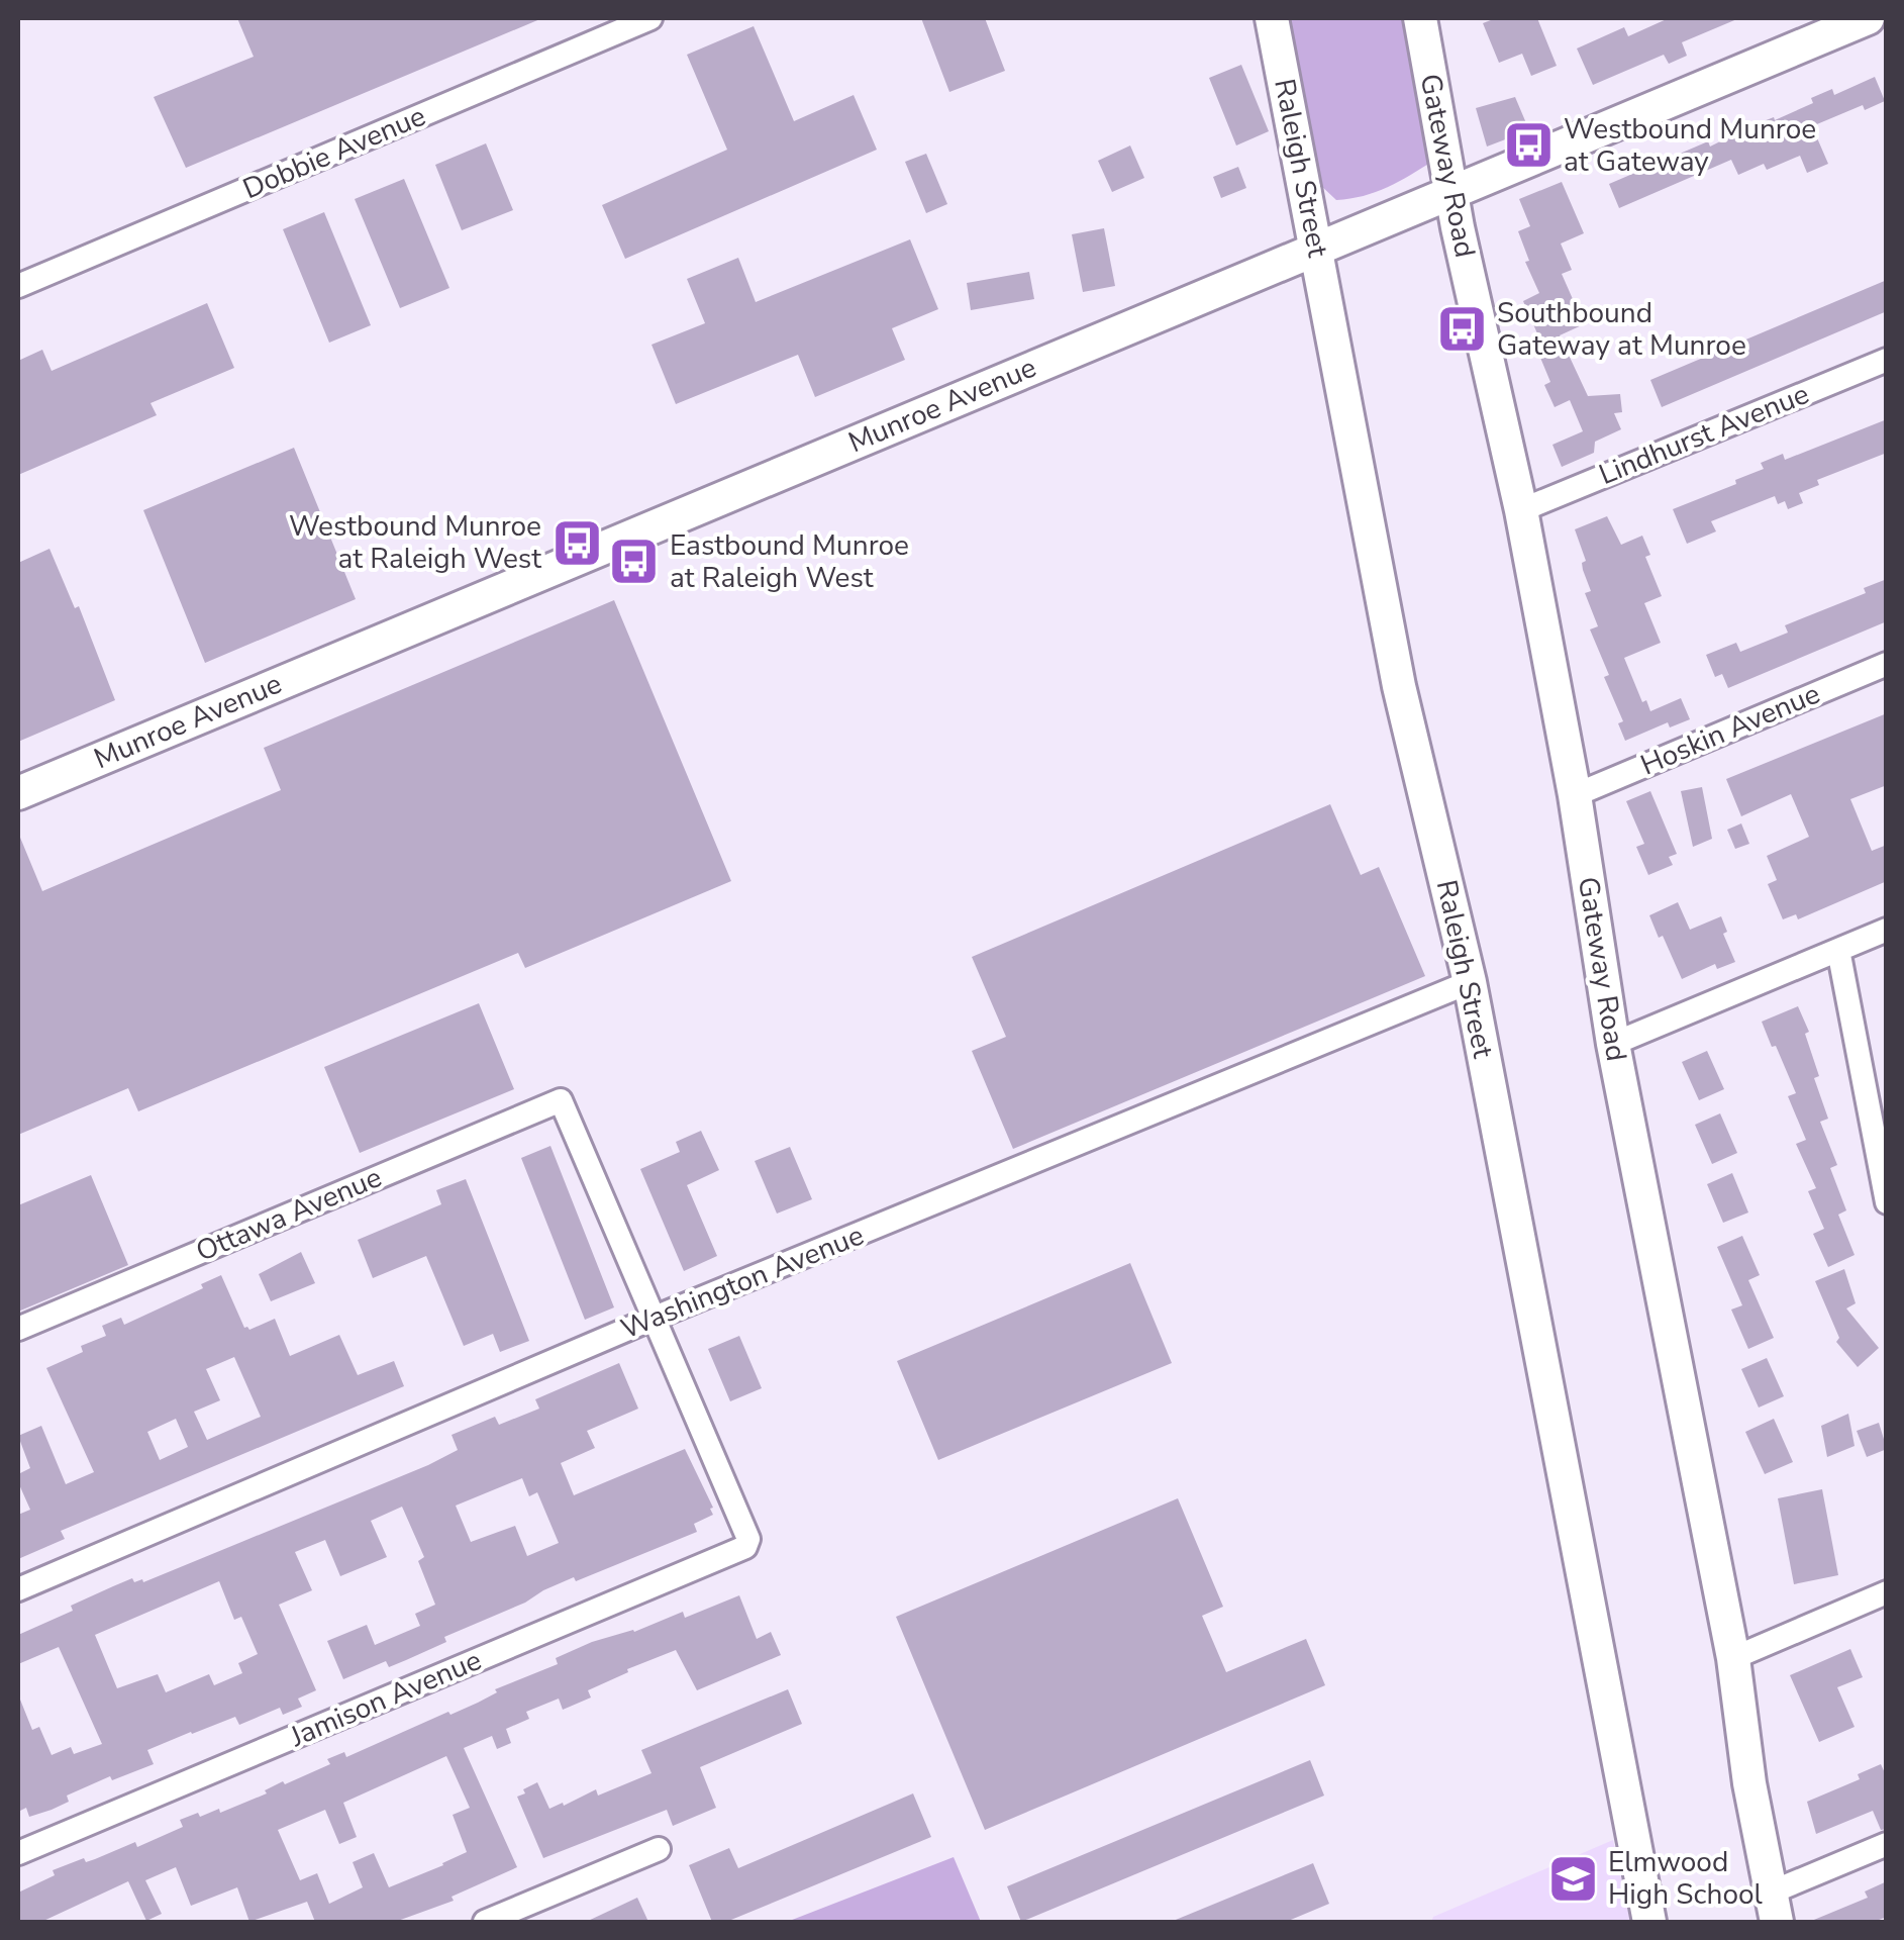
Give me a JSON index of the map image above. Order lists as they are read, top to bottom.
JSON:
{
  "streets": {
    "street": [
      "Dobbie Avenue",
      "Gateway Road",
      "Raleigh Street",
      "Munroe Avenue",
      "Lindhurst Avenue",
      "Hoskin Avenue",
      "Ottawa Avenue",
      "Washington Avenue",
      "Jamison Avenue"
    ]
  },
  "crossings": [
    ["Gateway Road", "Munroe Avenue"],
    ["Gateway Road", "Lindhurst Avenue"],
    ["Gateway Road", "Hoskin Avenue"],
    ["Raleigh Street", "Munroe Avenue"],
    ["Raleigh Street", "Washington Avenue"],
    ["Ottawa Avenue", "Washington Avenue"],
    ["Ottawa Avenue", "Jamison Avenue"],
    ["Washington Avenue", "Jamison Avenue"]
  ],
  "places": {
    "bus stop": [
      "Westbound Munroe at Gateway",
      "Southbound Gateway at Munroe",
      "Westbound Munroe at Raleigh West",
      "Eastbound Munroe at Raleigh West"
    ],
    "school or university": ["Elmwood High School"]
  }
}
